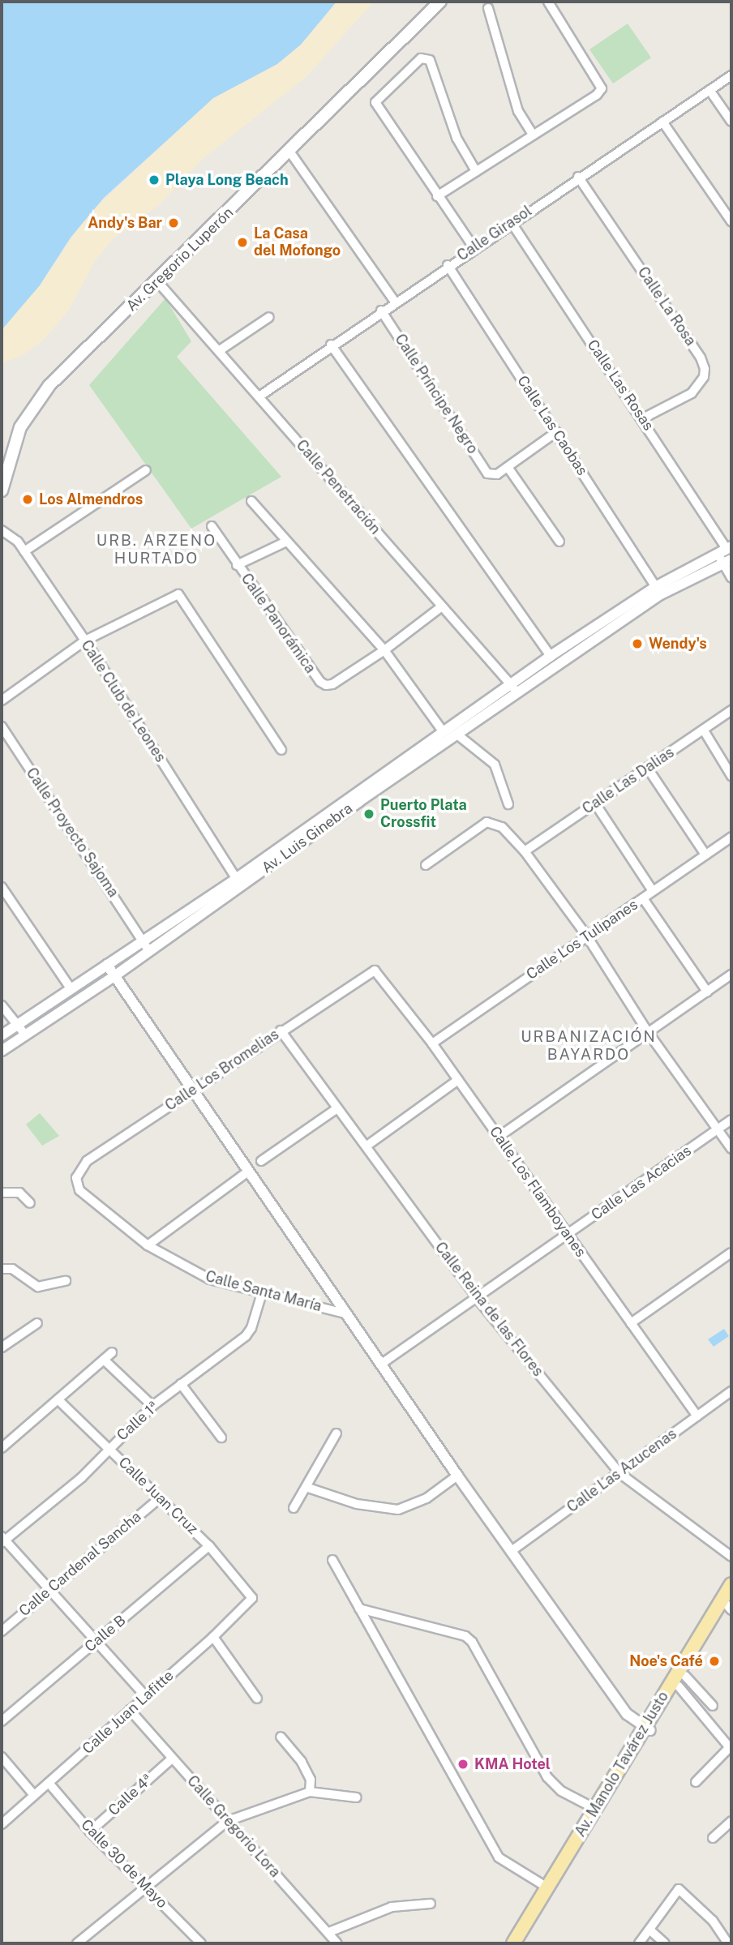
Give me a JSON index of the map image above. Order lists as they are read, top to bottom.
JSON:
{
  "streets": {
    "main road": ["Av. Gregorio Luperón", "Av. Manolo Tavárez Justo"],
    "street": [
      "Calle Girasol",
      "Calle La Rosa",
      "Calle Las Rosas",
      "Calle Príncipe Negro",
      "Calle Las Caobas",
      "Calle Penetración",
      "Calle Panorámica",
      "Calle Club de Leones",
      "Calle Las Dalias",
      "Calle Proyecto Sajoma",
      "Av. Luis Ginebra",
      "Calle Los Tulipanes",
      "Calle Los Bromelias",
      "Calle Las Acacias",
      "Calle Los Flamboyanes",
      "Calle Santa María",
      "Calle Reina de las Flores",
      "Calle 1ª",
      "Calle Las Azucenas",
      "Calle Juan Cruz",
      "Calle Cardenal Sancha",
      "Calle B",
      "Calle Juan Lafitte",
      "Calle 4ª",
      "Calle Gregorio Lora",
      "Calle 30 de Mayo"
    ]
  },
  "crossings": [
    ["Calle Girasol", "Calle La Rosa"],
    ["Calle Girasol", "Calle Las Rosas"],
    ["Calle Girasol", "Calle Príncipe Negro"],
    ["Calle Girasol", "Calle Las Caobas"],
    ["Calle Girasol", "Calle Penetración"],
    ["Av. Gregorio Luperón", "Calle Penetración"],
    ["Calle La Rosa", "Calle Las Rosas"],
    ["Calle Las Rosas", "Av. Luis Ginebra"],
    ["Calle Las Caobas", "Av. Luis Ginebra"],
    ["Calle Penetración", "Calle Panorámica"],
    ["Calle Penetración", "Av. Luis Ginebra"],
    ["Calle Club de Leones", "Av. Luis Ginebra"],
    ["Calle Proyecto Sajoma", "Av. Luis Ginebra"],
    ["Calle Los Tulipanes", "Calle Los Flamboyanes"],
    ["Calle Los Bromelias", "Calle Los Flamboyanes"],
    ["Calle Los Bromelias", "Calle Santa María"],
    ["Calle Los Bromelias", "Calle Reina de las Flores"],
    ["Calle Las Acacias", "Calle Los Flamboyanes"],
    ["Calle Las Acacias", "Calle Reina de las Flores"],
    ["Calle Los Flamboyanes", "Calle Las Azucenas"],
    ["Calle Santa María", "Calle 1ª"],
    ["Calle Reina de las Flores", "Calle Las Azucenas"],
    ["Calle 1ª", "Calle Juan Cruz"],
    ["Calle Juan Cruz", "Calle Cardenal Sancha"],
    ["Calle Juan Cruz", "Calle B"],
    ["Calle Juan Cruz", "Calle Juan Lafitte"],
    ["Calle Juan Lafitte", "Calle Gregorio Lora"],
    ["Calle Juan Lafitte", "Calle 30 de Mayo"],
    ["Calle 4ª", "Calle Gregorio Lora"],
    ["Calle 4ª", "Calle 30 de Mayo"]
  ],
  "districts": ["URB. ARZENO HURTADO", "URBANIZACIÓN BAYARDO"],
  "places": [
    "Playa Long Beach",
    "Andy's Bar",
    "La Casa del Mofongo",
    "Los Almendros",
    "Wendy's",
    "Puerto Plata Crossfit",
    "Noe's Café",
    "KMA Hotel"
  ]
}
